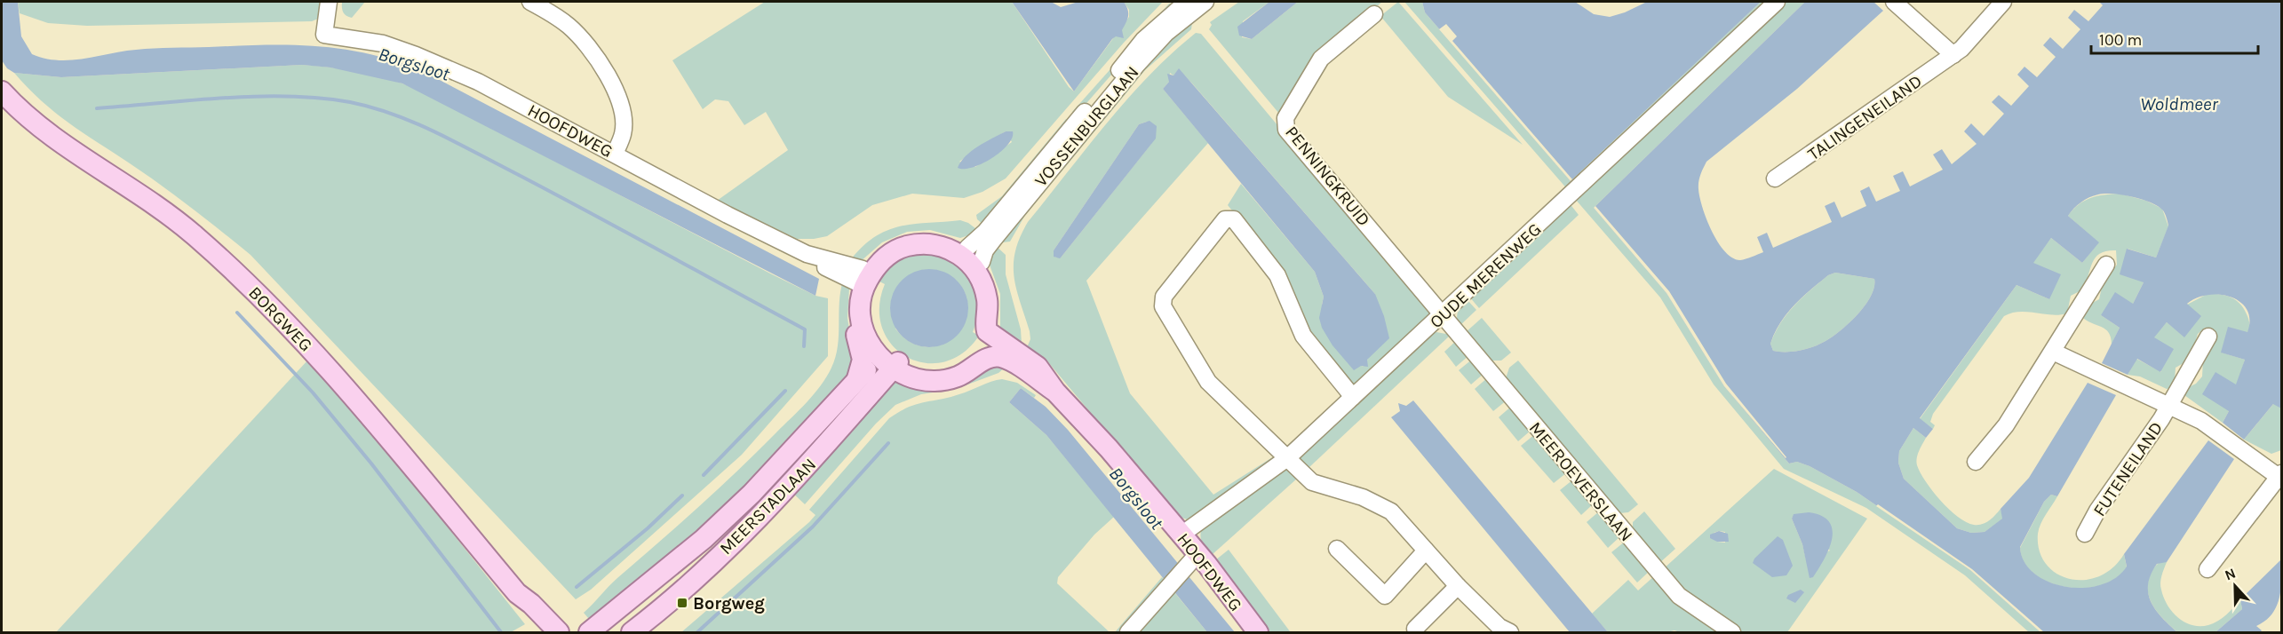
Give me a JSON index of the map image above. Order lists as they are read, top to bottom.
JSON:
{
  "streets": {
    "main road": ["HOOFDWEG", "BORGWEG", "MEERSTADLAAN"],
    "street": [
      "TALINGENEILAND",
      "VOSSENBURGLAAN",
      "PENNINGKRUID",
      "OUDE MERENWEG",
      "FUTENEILAND",
      "MEEROEVERSLAAN"
    ]
  },
  "crossings": [
    ["VOSSENBURGLAAN", "HOOFDWEG"],
    ["VOSSENBURGLAAN", "MEERSTADLAAN"],
    ["HOOFDWEG", "OUDE MERENWEG"],
    ["HOOFDWEG", "MEERSTADLAAN"],
    ["PENNINGKRUID", "OUDE MERENWEG"],
    ["PENNINGKRUID", "MEEROEVERSLAAN"],
    ["OUDE MERENWEG", "MEEROEVERSLAAN"]
  ],
  "water": ["Borgsloot", "Woldmeer"],
  "places": {
    "transit": ["Borgweg"]
  },
  "scale_bar": "100 m",
  "north": "top"
}
